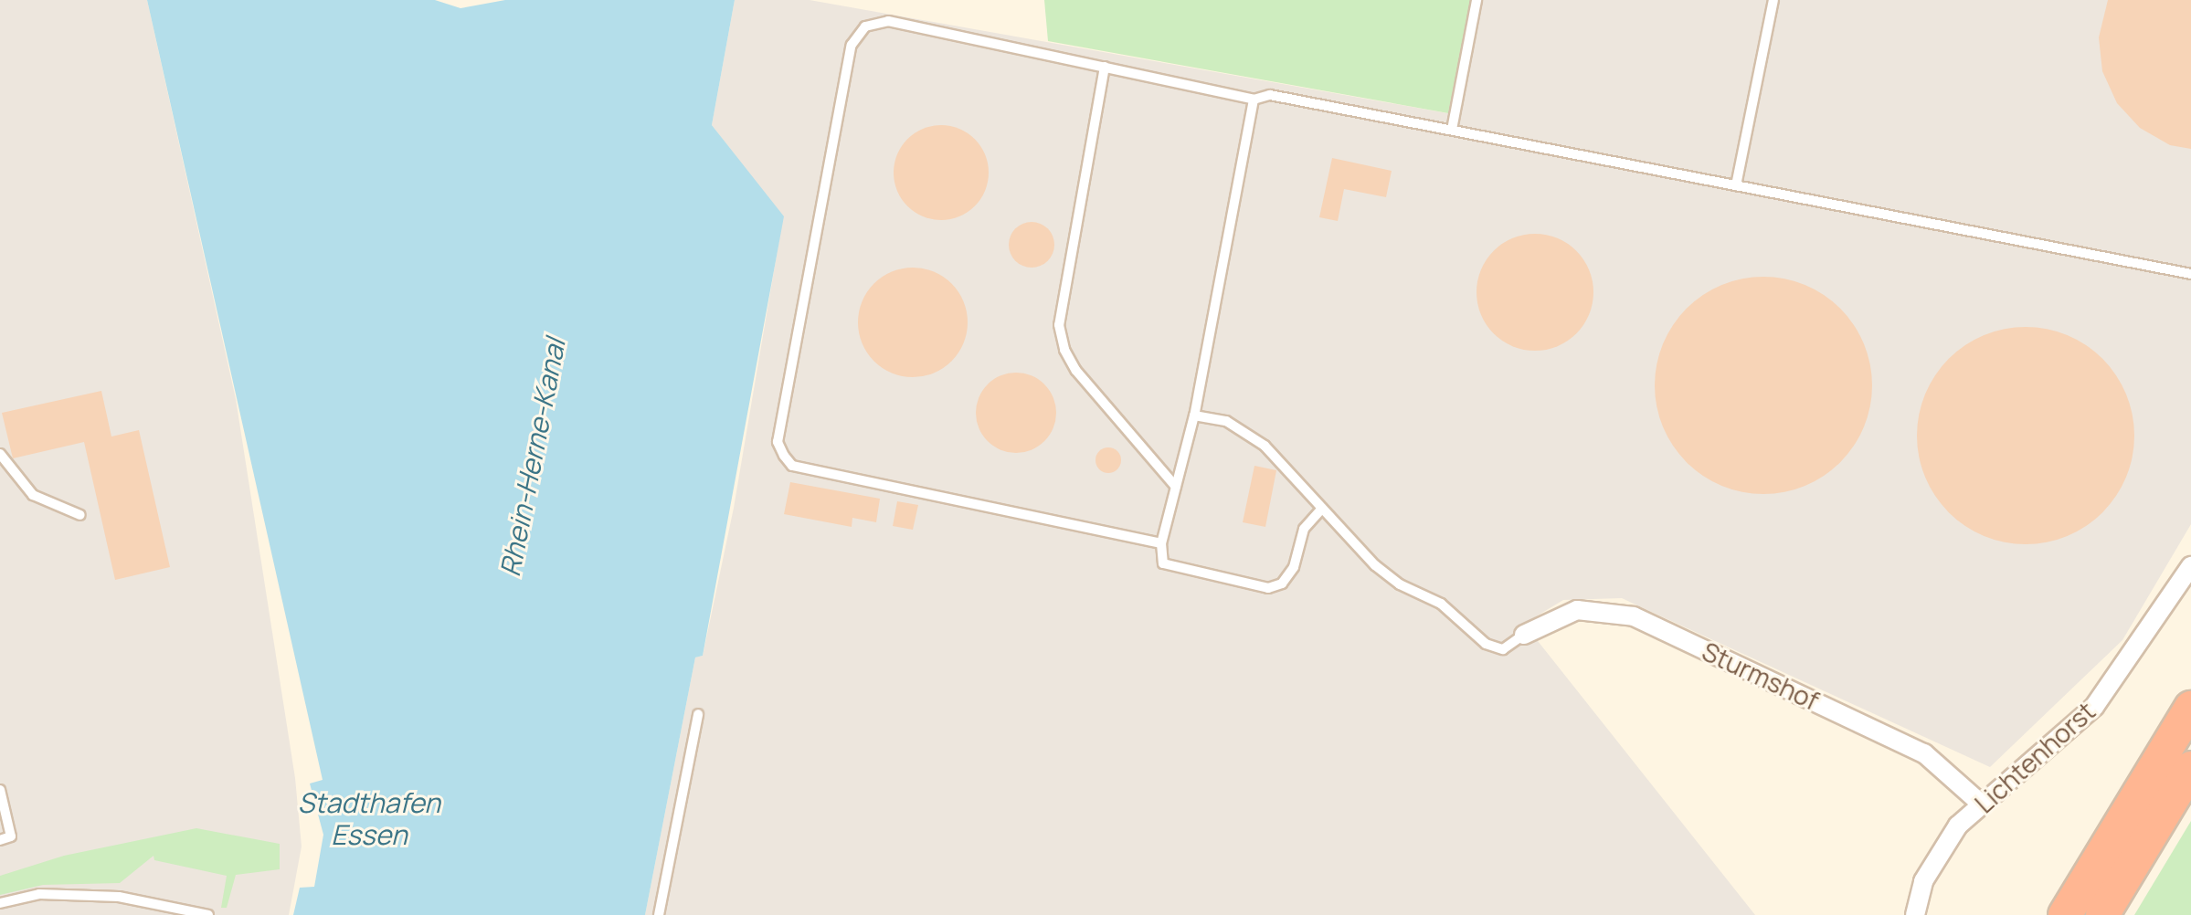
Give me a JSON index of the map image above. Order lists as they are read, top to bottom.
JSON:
{
  "streets": {
    "street": ["Sturmshof", "Lichtenhorst"]
  },
  "crossings": [
    ["Sturmshof", "Lichtenhorst"]
  ],
  "water": ["Rhein-Herne-Kanal", "Stadthafen Essen"]
}
